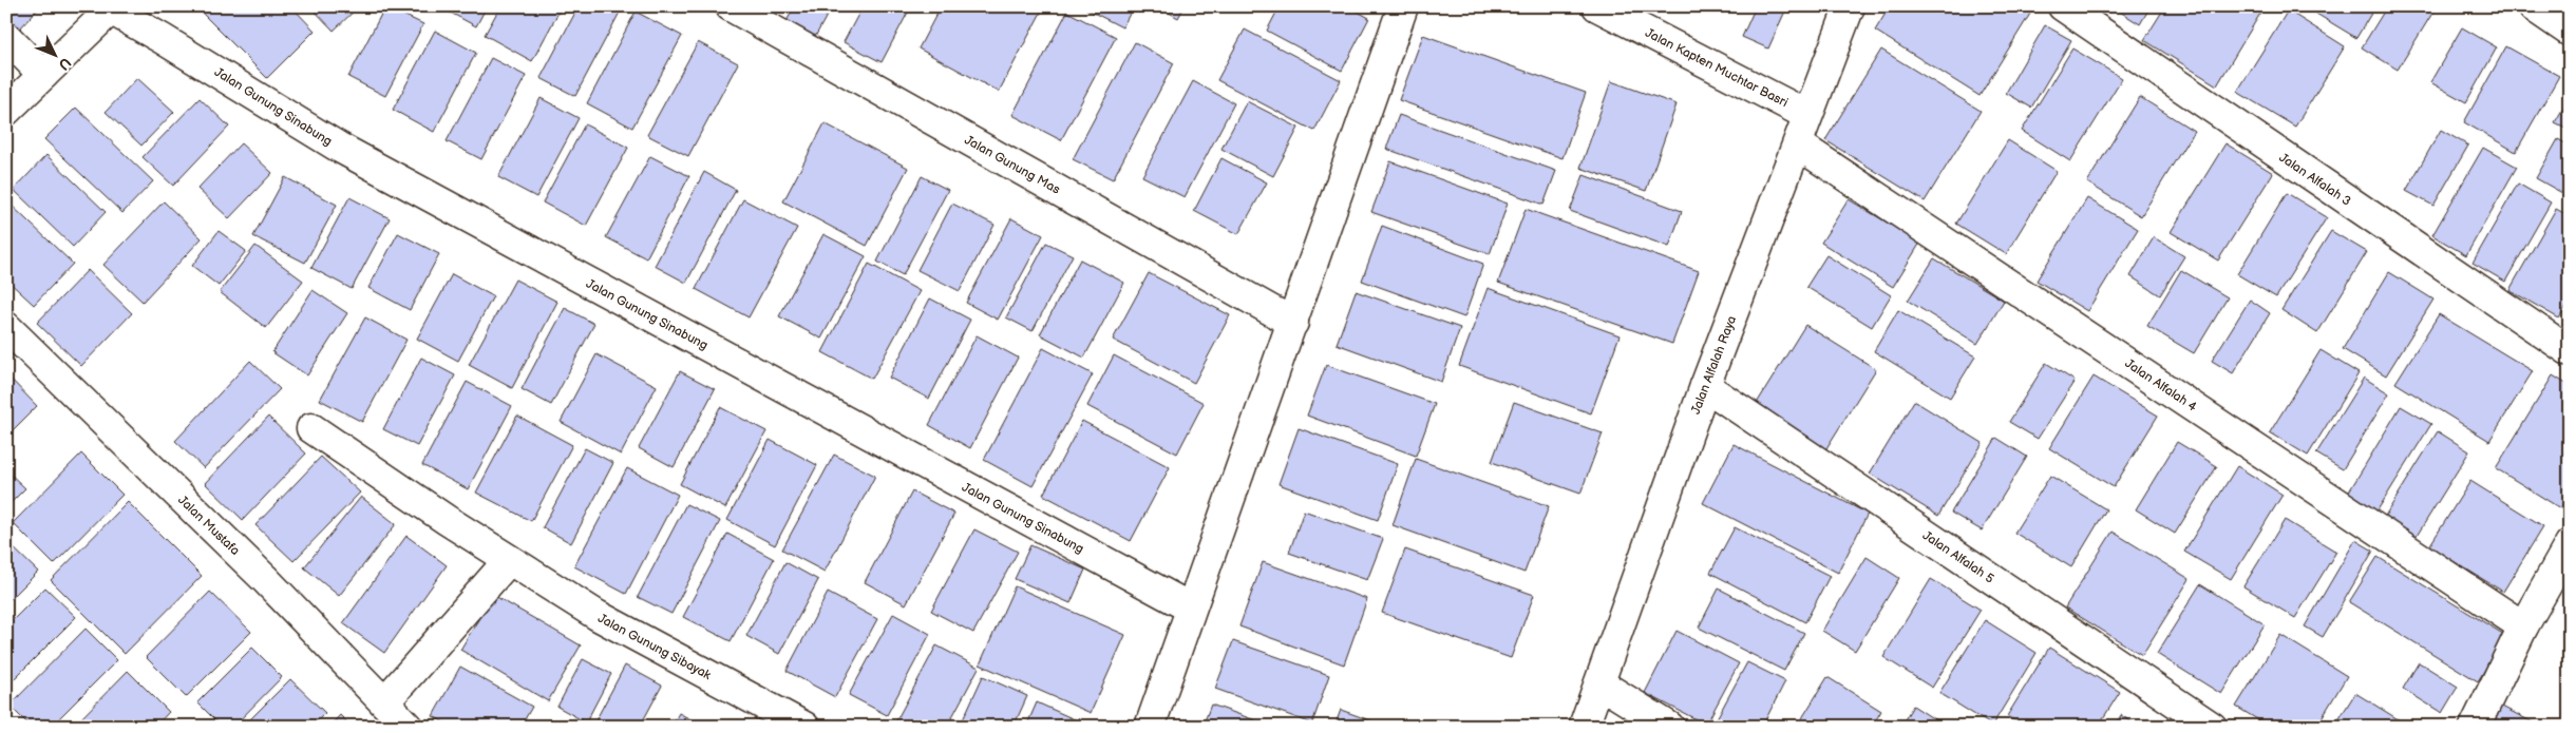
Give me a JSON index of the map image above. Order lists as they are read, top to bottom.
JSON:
{
  "streets": {
    "street": [
      "Jalan Kapten Muchtar Basri",
      "Jalan Gunung Sinabung",
      "Jalan Gunung Mas",
      "Jalan Alfalah 3",
      "Jalan Alfalah Raya",
      "Jalan Alfalah 4",
      "Jalan Mustafa",
      "Jalan Alfalah 5",
      "Jalan Gunung Sibayak"
    ]
  },
  "crossings": [
    ["Jalan Kapten Muchtar Basri", "Jalan Alfalah Raya"],
    ["Jalan Alfalah Raya", "Jalan Alfalah 4"],
    ["Jalan Alfalah Raya", "Jalan Alfalah 5"]
  ],
  "north": "bottom right"
}
